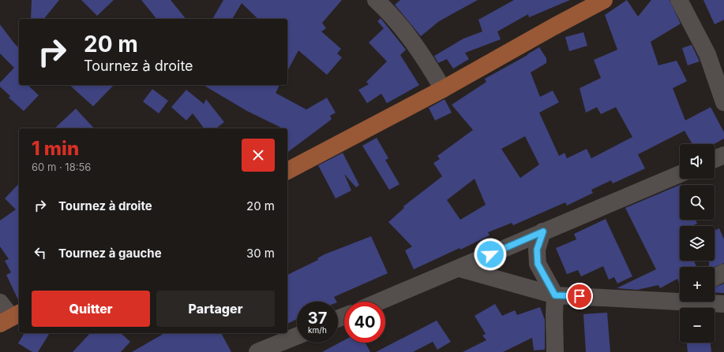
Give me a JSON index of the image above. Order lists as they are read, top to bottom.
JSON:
{
  "page": {
    "turn": ["20 m", "Tournez à droite"],
    "heading": ["1 min", "60 m · 18:56"],
    "map_buttons": ["+", "−"],
    "list": [
      {
        "name": "Tournez à droite",
        "value": "20 m"
      },
      {
        "name": "Tournez à gauche",
        "value": "30 m"
      }
    ],
    "buttons": ["Quitter", "Partager"],
    "speed": "37 km/h",
    "limit": "40"
  }
}
